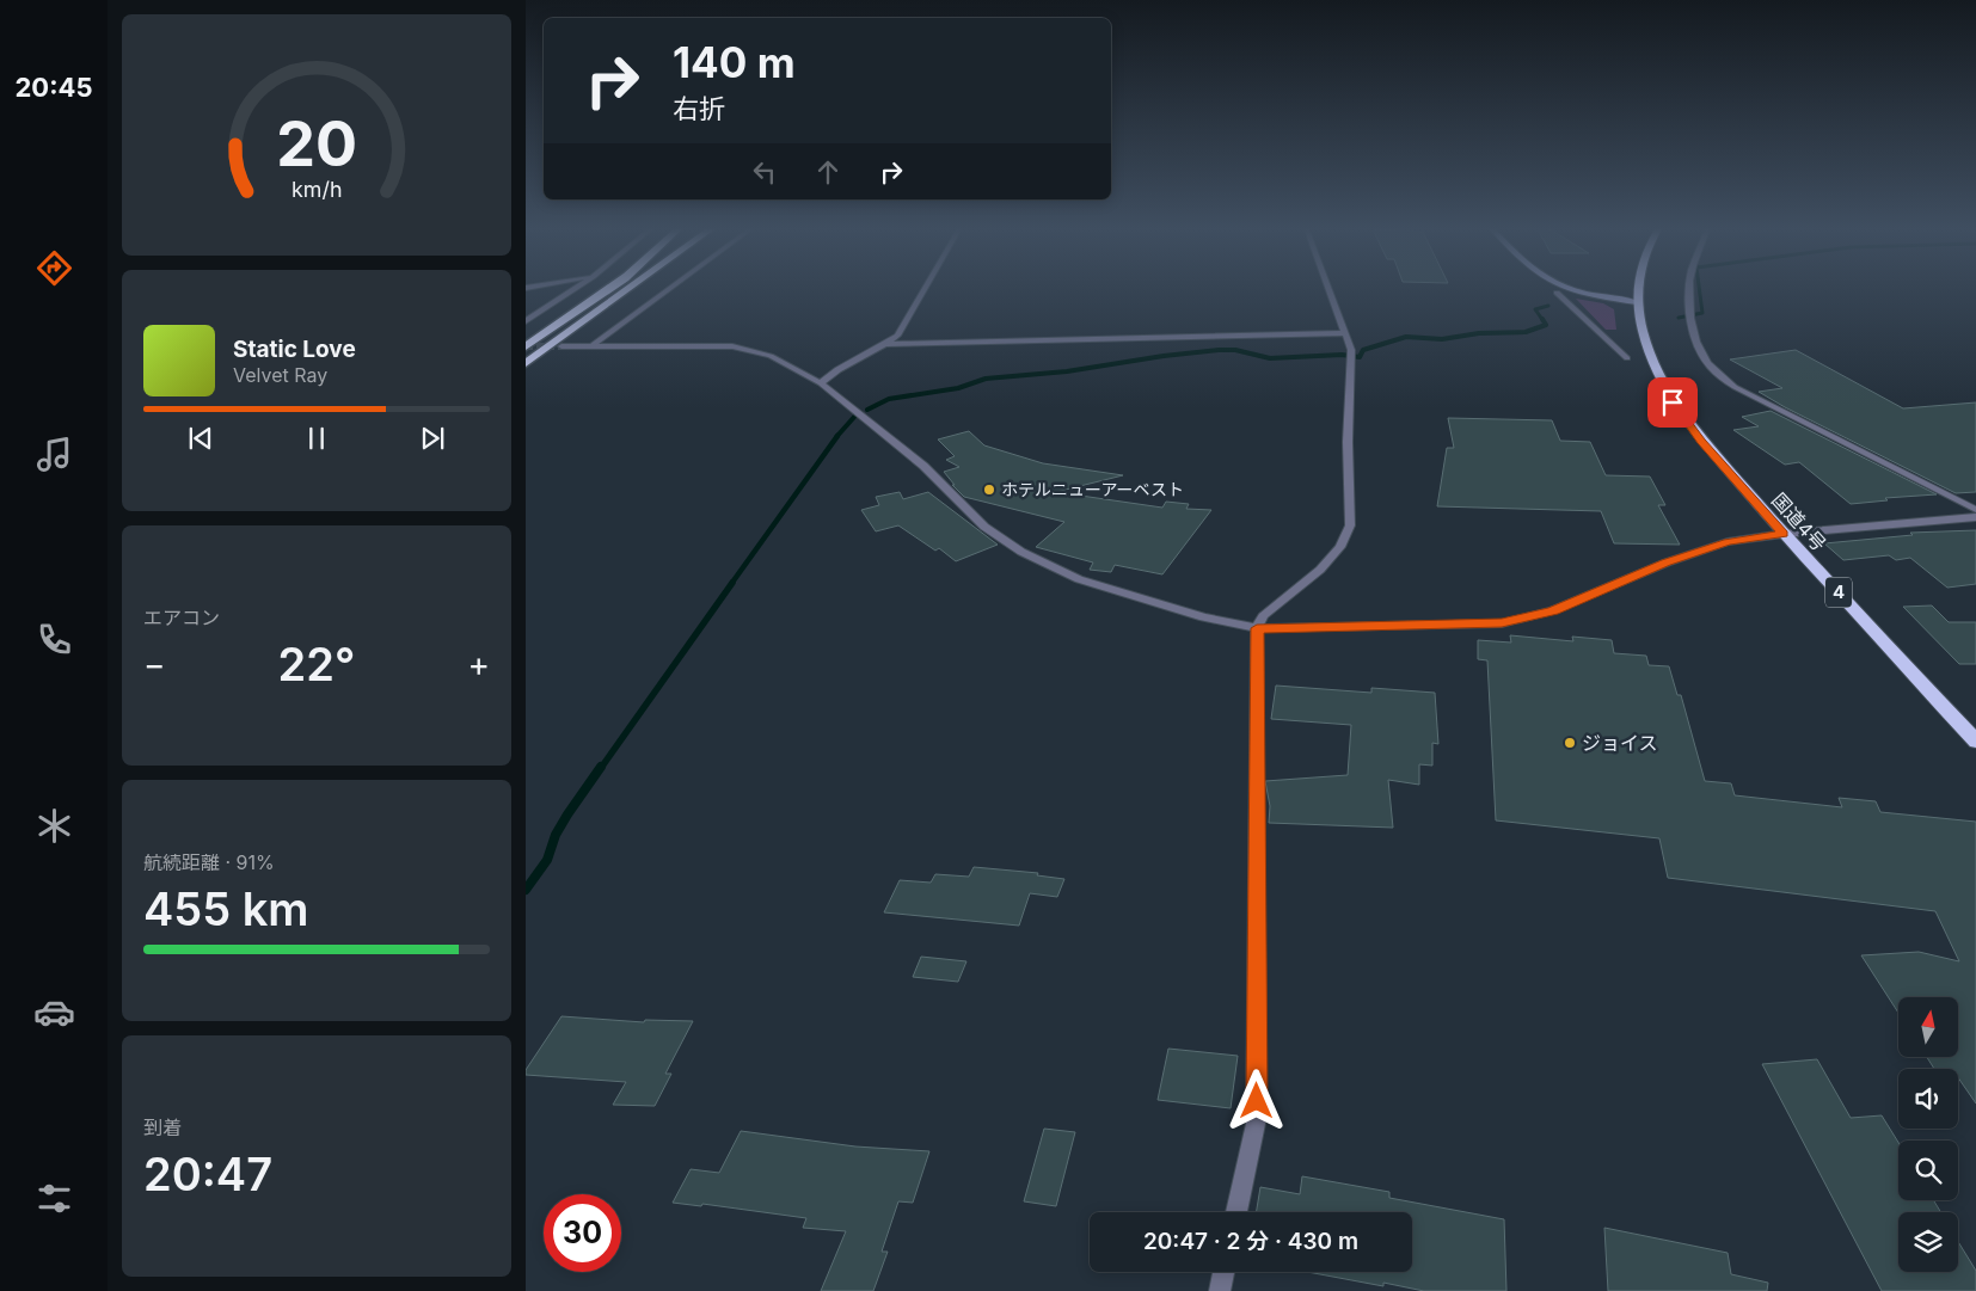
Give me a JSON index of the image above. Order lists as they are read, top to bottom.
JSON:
{
  "streets": {
    "highway": ["国道4号", "4"]
  },
  "crossings": [
    ["国道4号", "4"]
  ],
  "places": ["ホテルニューアーベスト", "ジョイス"],
  "north": "top",
  "page": {
    "tabs": "20:45",
    "turn": ["140 m", "右折"],
    "song": ["Static Love", "Velvet Ray"],
    "tile": [
      "エアコン",
      ["航続距離 · 91%", "455 km"],
      ["到着", "20:47"]
    ],
    "heat": ["−", "22°", "+"],
    "limit": "30",
    "trip": "20:47 · 2 分 · 430 m",
    "gauge": ["20", "km/h"]
  }
}
